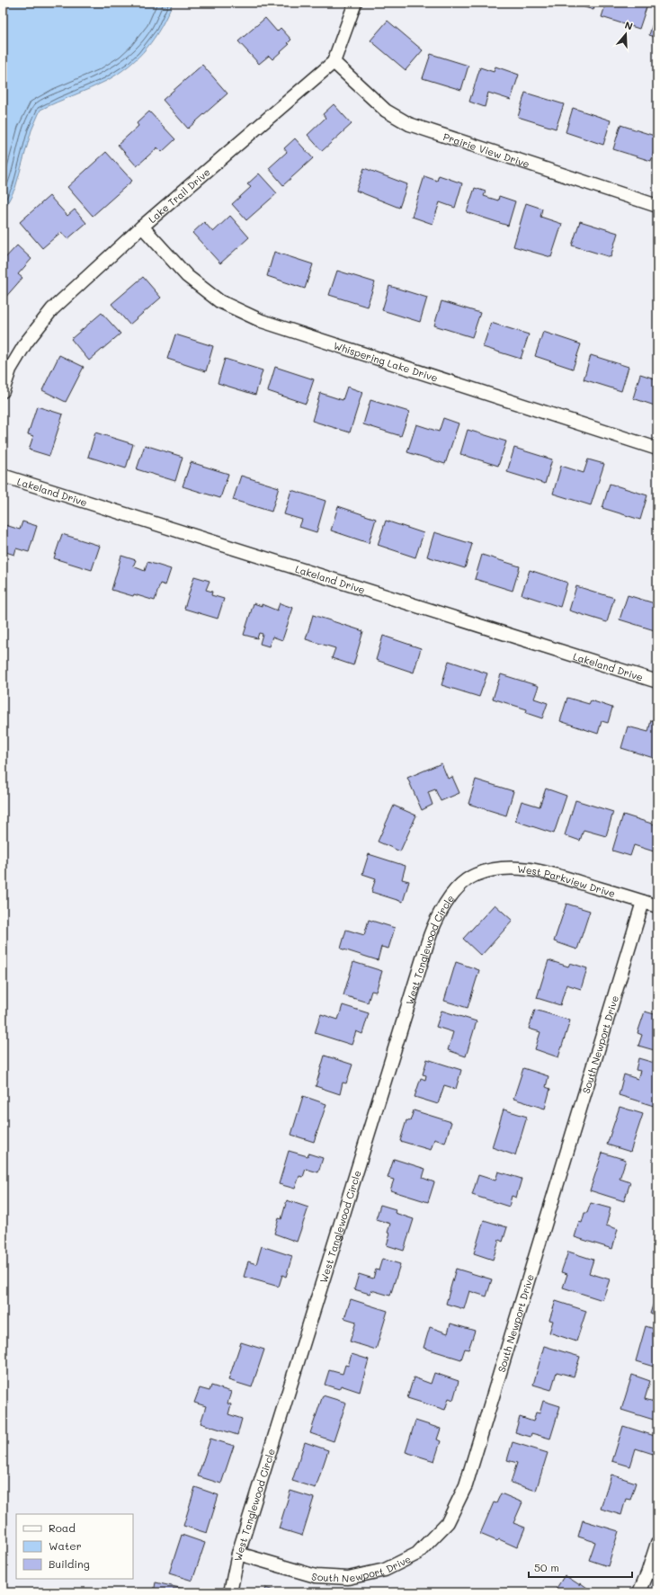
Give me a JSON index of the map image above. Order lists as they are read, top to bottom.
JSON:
{
  "streets": {
    "street": [
      "Prairie View Drive",
      "Lake Trail Drive",
      "Whispering Lake Drive",
      "Lakeland Drive",
      "West Parkview Drive",
      "West Tanglewood Circle",
      "South Newport Drive"
    ]
  },
  "crossings": [
    ["Prairie View Drive", "Lake Trail Drive"],
    ["Lake Trail Drive", "Whispering Lake Drive"],
    ["West Parkview Drive", "West Tanglewood Circle"],
    ["West Parkview Drive", "South Newport Drive"],
    ["West Tanglewood Circle", "South Newport Drive"]
  ],
  "legend": ["Road", "Water", "Building"],
  "scale_bar": "50 m",
  "north": "top"
}
